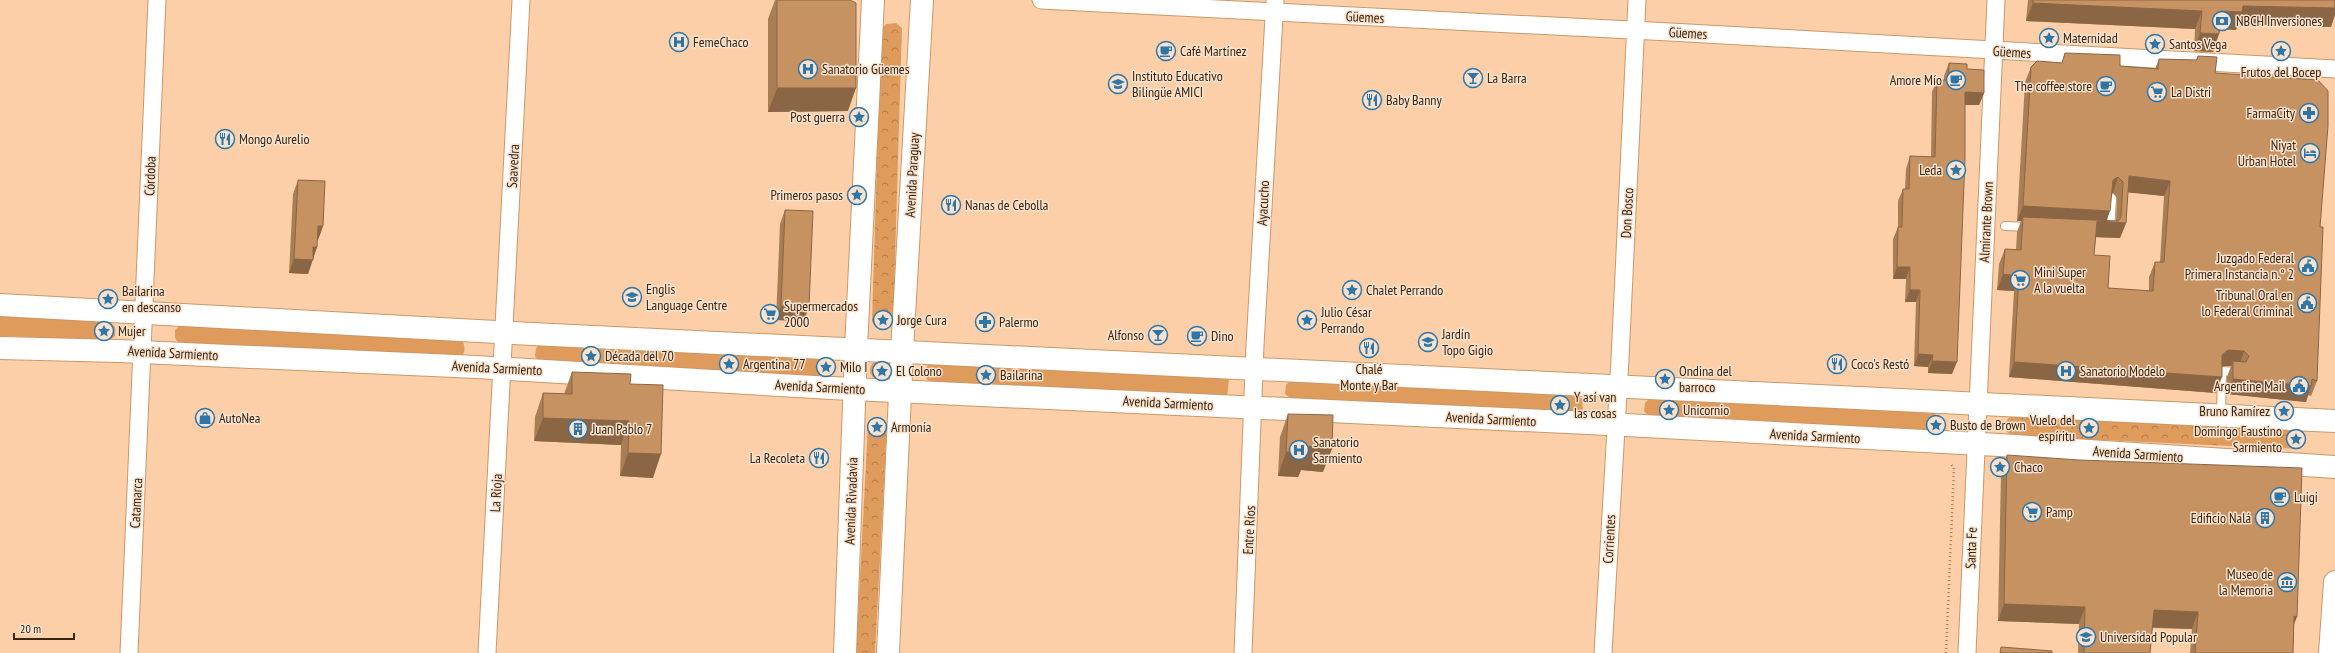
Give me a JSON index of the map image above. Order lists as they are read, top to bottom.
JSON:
{
  "streets": {
    "main road": ["Avenida Paraguay", "Avenida Sarmiento", "Avenida Rivadavia"],
    "street": [
      "Güemes",
      "Saavedra",
      "Córdoba",
      "Ayacucho",
      "Don Bosco",
      "Almirante Brown",
      "La Rioja",
      "Catamarca",
      "Entre Ríos",
      "Corrientes",
      "Santa Fe"
    ]
  },
  "crossings": [
    ["Güemes", "Ayacucho"],
    ["Güemes", "Don Bosco"],
    ["Güemes", "Almirante Brown"],
    ["Saavedra", "La Rioja"],
    ["Córdoba", "Avenida Sarmiento"],
    ["Córdoba", "Catamarca"],
    ["Ayacucho", "Avenida Sarmiento"],
    ["Ayacucho", "Entre Ríos"],
    ["Don Bosco", "Avenida Sarmiento"],
    ["Don Bosco", "Corrientes"],
    ["Almirante Brown", "Avenida Sarmiento"],
    ["Almirante Brown", "Santa Fe"],
    ["Avenida Sarmiento", "La Rioja"],
    ["Avenida Sarmiento", "Avenida Rivadavia"],
    ["Avenida Sarmiento", "Catamarca"],
    ["Avenida Sarmiento", "Entre Ríos"],
    ["Avenida Sarmiento", "Corrientes"],
    ["Avenida Sarmiento", "Santa Fe"]
  ],
  "places": {
    "bank": ["NBCH Inversiones"],
    "place": [
      "Maternidad",
      "Santos Vega",
      "Frutos del Bocep",
      "Post guerra",
      "Leda",
      "Primeros pasos",
      "Chalet Perrando",
      "Bailarina en descanso",
      "Jorge Cura",
      "Julio César Perrando",
      "Mujer",
      "Década del 70",
      "Argentina 77",
      "Milo I",
      "El Colono",
      "Bailarina",
      "Ondina del barroco",
      "Y así van las cosas",
      "Unicornio",
      "Bruno Ramírez",
      "Busto de Brown",
      "Armonía",
      "Vuelo del espíritu",
      "Domingo Faustino Sarmiento",
      "Chaco"
    ],
    "hospital": [
      "FemeChaco",
      "Sanatorio Güemes",
      "Sanatorio Modelo",
      "Sanatorio Sarmiento"
    ],
    "cafe": [
      "Café Martínez",
      "Amore Mío",
      "The coffee store",
      "Dino",
      "Luigi"
    ],
    "bar": ["La Barra", "Alfonso"],
    "school or university": [
      "Instituto Educativo Bilingüe AMICI",
      "Englis Language Centre",
      "Jardín Topo Gigio",
      "Universidad Popular"
    ],
    "supermarket": [
      "La Distri",
      "Mini Super A la vuelta",
      "Supermercados 2000",
      "Pamp"
    ],
    "restaurant": [
      "Baby Banny",
      "Mongo Aurelio",
      "Nanas de Cebolla",
      "Chalé Monte y Bar",
      "Coco's Restó",
      "La Recoleta"
    ],
    "pharmacy": ["FarmaCity", "Palermo"],
    "hotel": ["Niyat Urban Hotel"],
    "public building": ["Juzgado Federal Primera Instancia n.° 2", "Tribunal Oral en lo Federal Criminal", "Argentine Mail"],
    "shop": ["AutoNea"],
    "building": ["Juan Pablo 7", "Edificio Nalá"],
    "museum": ["Museo de la Memoria"]
  },
  "scale_bar": "20 m"
}
